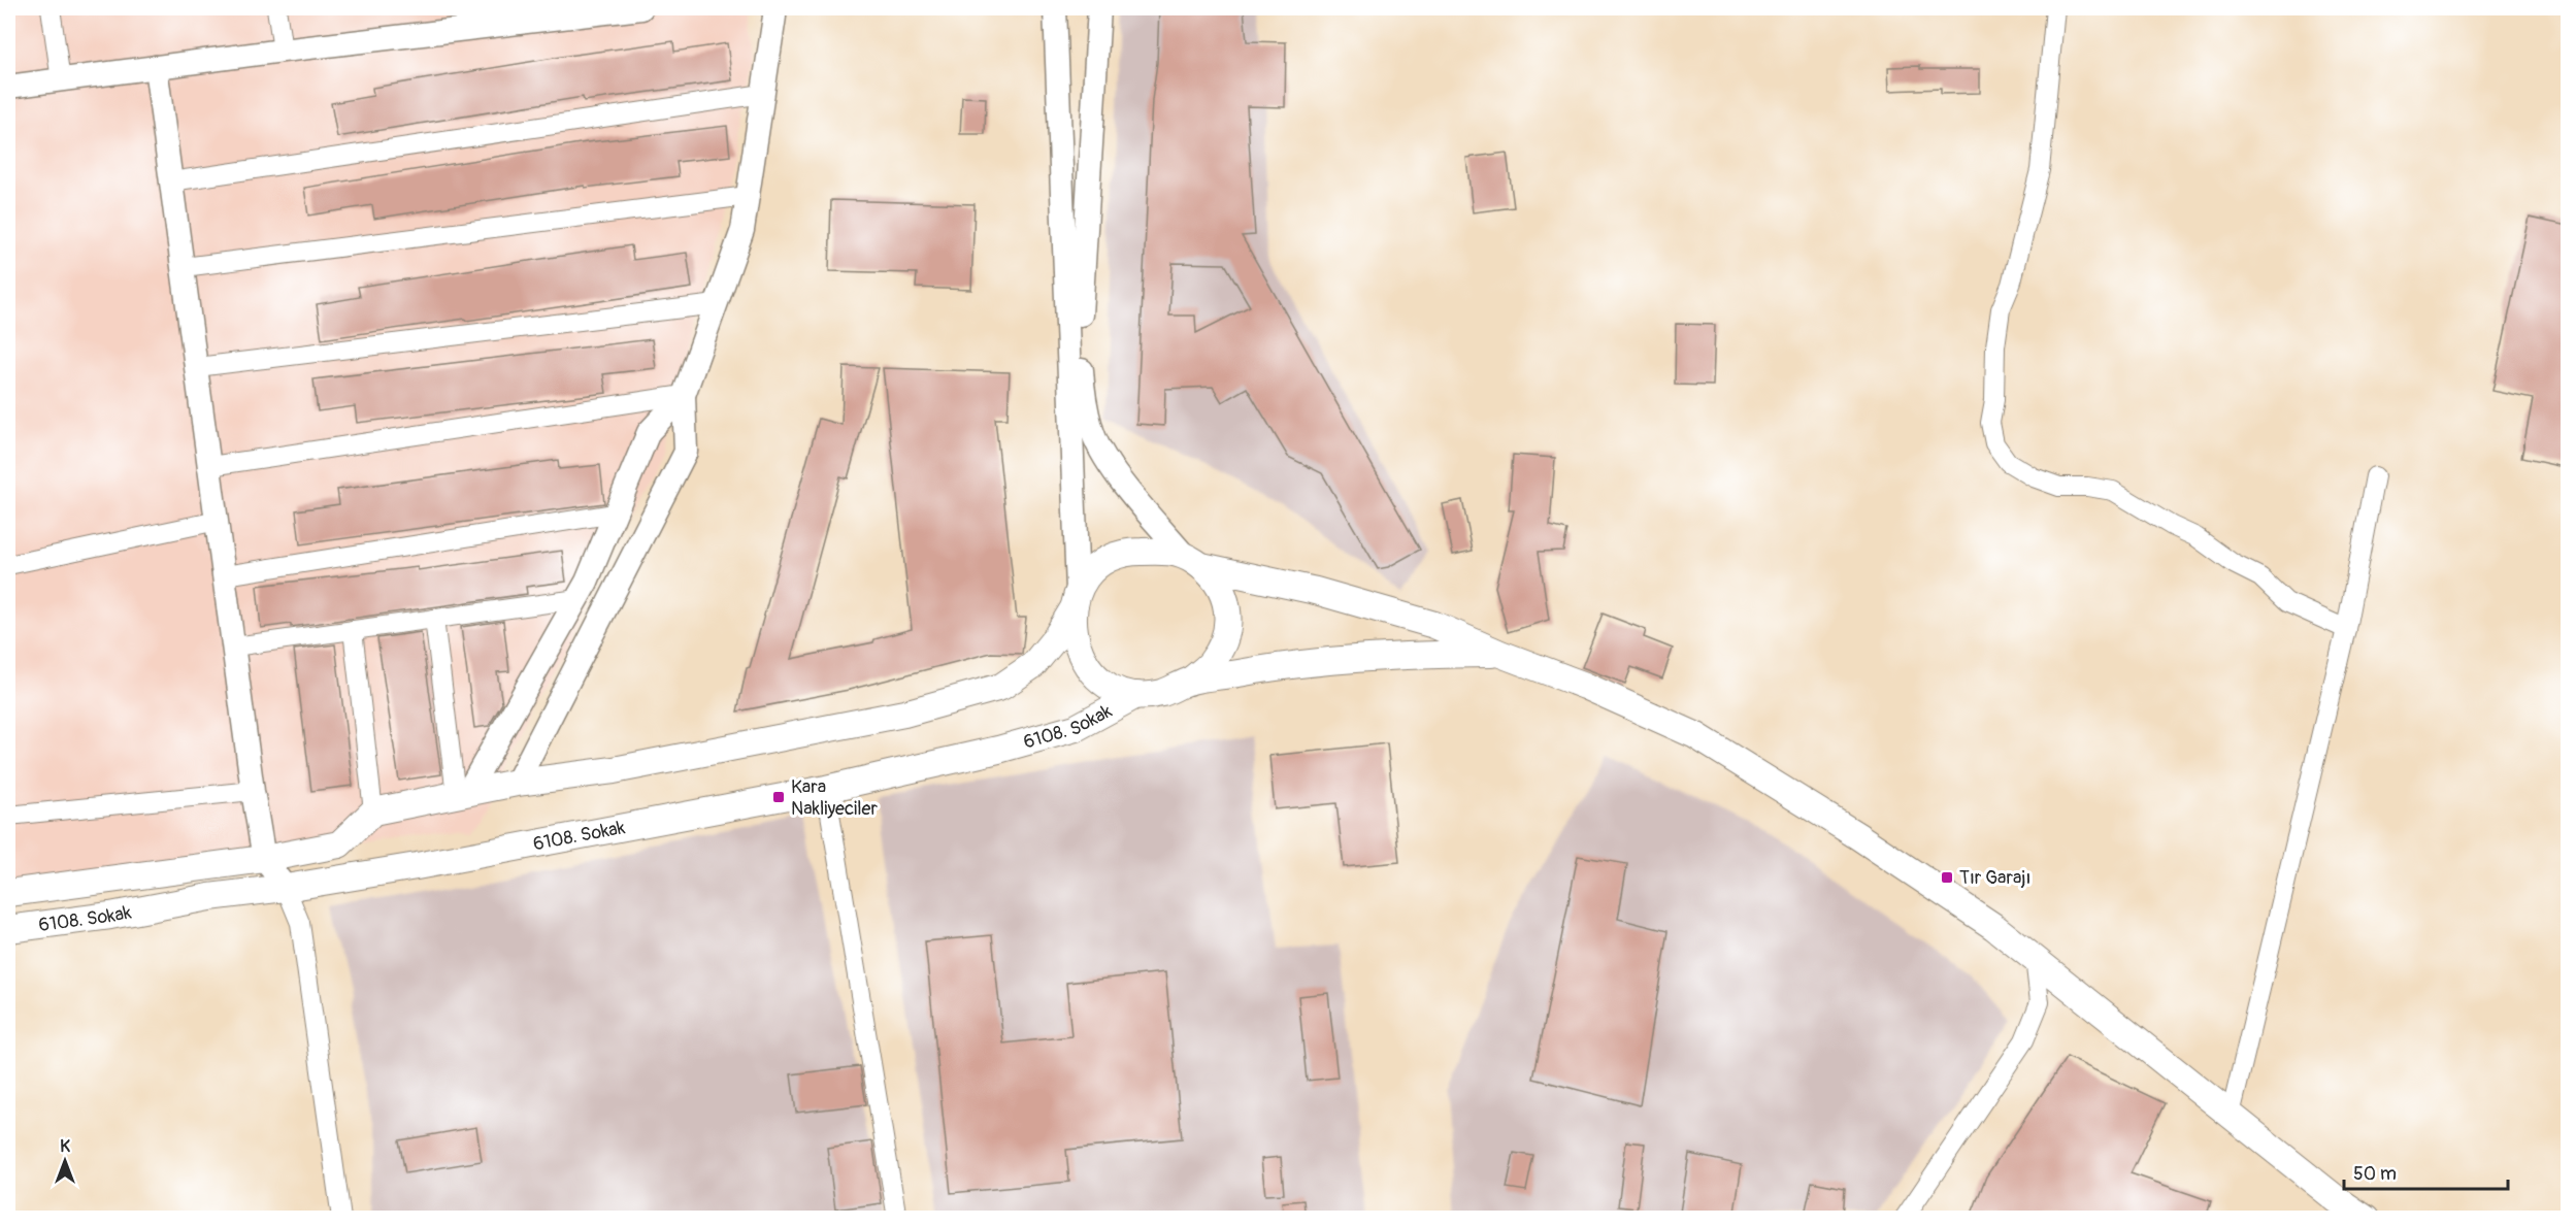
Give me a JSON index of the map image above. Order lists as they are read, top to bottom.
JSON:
{
  "streets": {
    "main road": ["6108. Sokak"]
  },
  "places": {
    "transit": ["Kara Nakliyeciler", "Tır Garajı"]
  },
  "scale_bar": "50 m",
  "north": "top"
}
